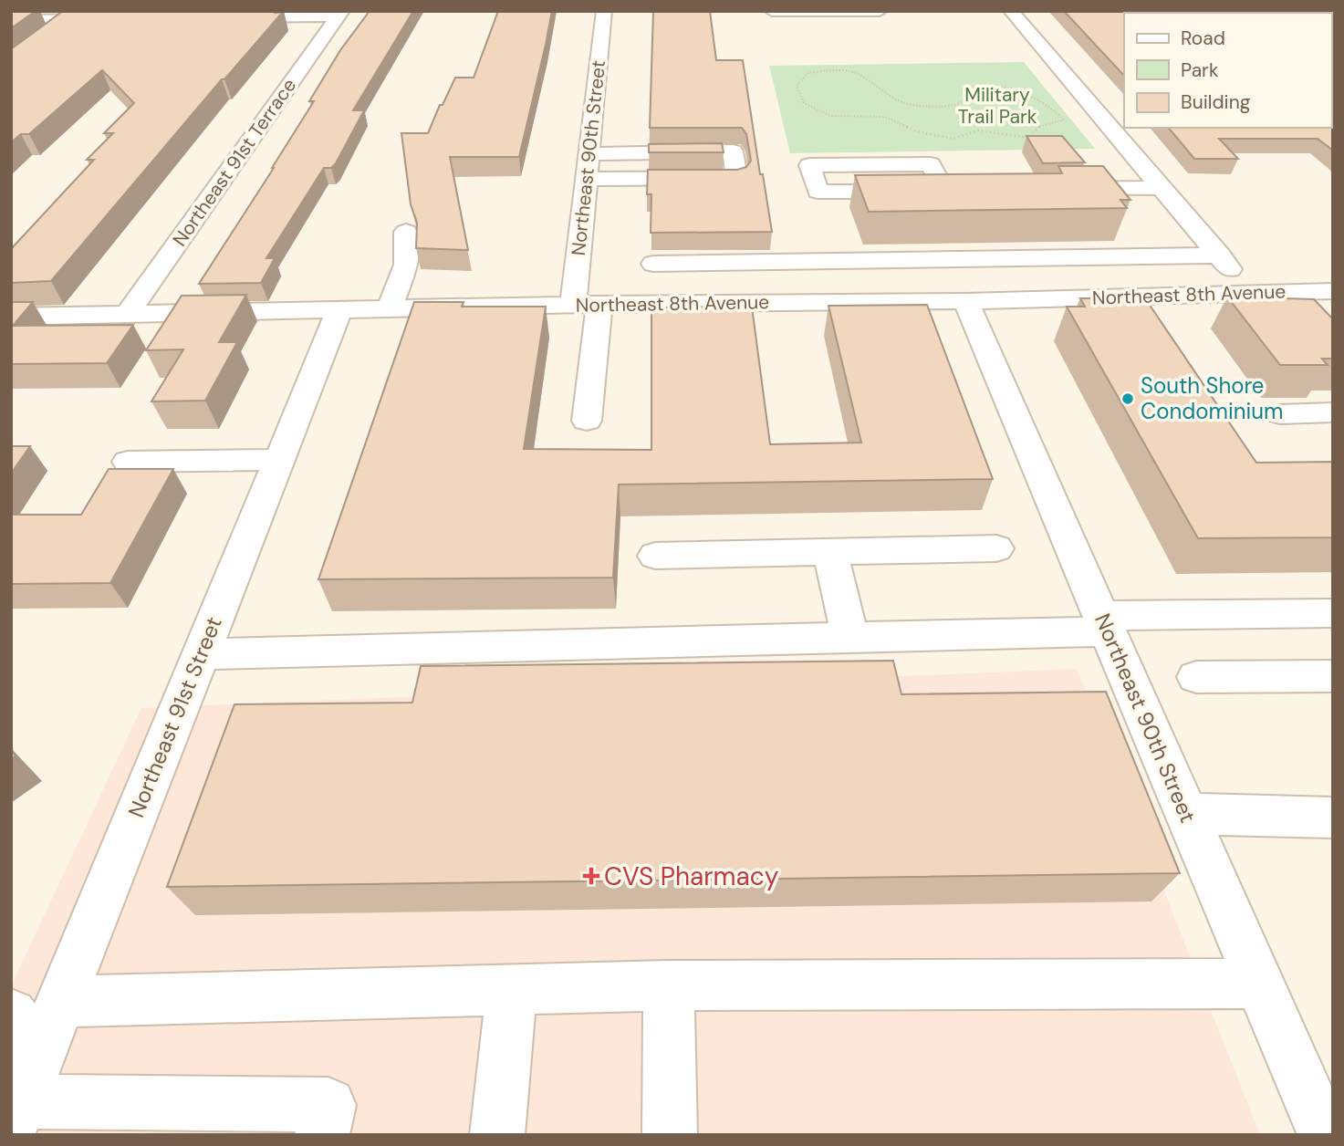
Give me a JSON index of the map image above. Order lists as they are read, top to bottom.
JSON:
{
  "streets": {
    "street": [
      "Northeast 90th Street",
      "Northeast 91st Terrace",
      "Northeast 8th Avenue",
      "Northeast 91st Street"
    ]
  },
  "crossings": [
    ["Northeast 90th Street", "Northeast 8th Avenue"],
    ["Northeast 91st Terrace", "Northeast 8th Avenue"],
    ["Northeast 8th Avenue", "Northeast 91st Street"]
  ],
  "parks": ["Military Trail Park"],
  "places": {
    "other": ["South Shore Condominium"],
    "health": ["CVS Pharmacy"]
  },
  "legend": ["Road", "Park", "Building"]
}
